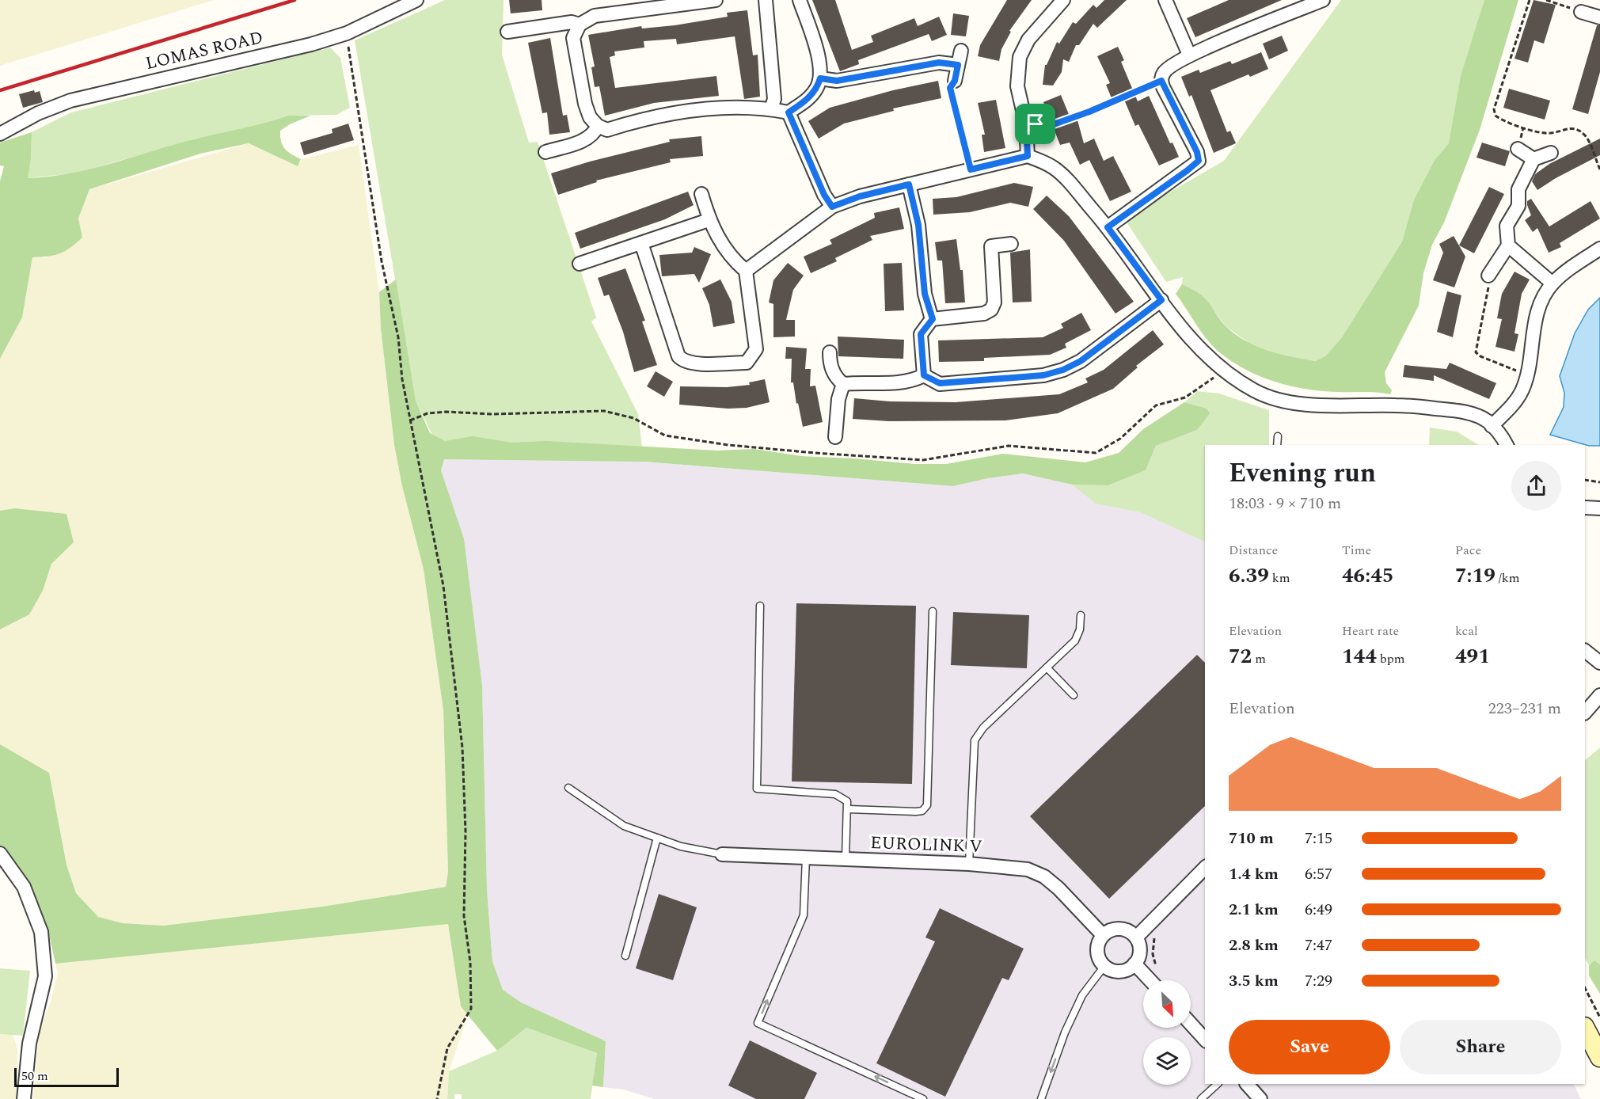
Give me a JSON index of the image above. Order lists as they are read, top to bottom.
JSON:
{
  "streets": {
    "street": ["LOMAS ROAD", "EUROLINK V"]
  },
  "scale_bar": "50 m",
  "north": "bottom right",
  "page": {
    "heading": ["Evening run", "18:03 · 9 × 710 m"],
    "stats": [
      ["Distance", "6.39 km"],
      ["Time", "46:45"],
      ["Pace", "7:19 /km"],
      ["Elevation", "72 m"],
      ["Heart rate", "144 bpm"],
      ["kcal", "491"]
    ],
    "chart": ["Elevation", "223–231 m"],
    "list": [
      {
        "name": "710 m",
        "note": "7:15"
      },
      {
        "name": "1.4 km",
        "note": "6:57"
      },
      {
        "name": "2.1 km",
        "note": "6:49"
      },
      {
        "name": "2.8 km",
        "note": "7:47"
      },
      {
        "name": "3.5 km",
        "note": "7:29"
      }
    ],
    "buttons": ["Save", "Share"],
    "scale": "50 m"
  }
}
